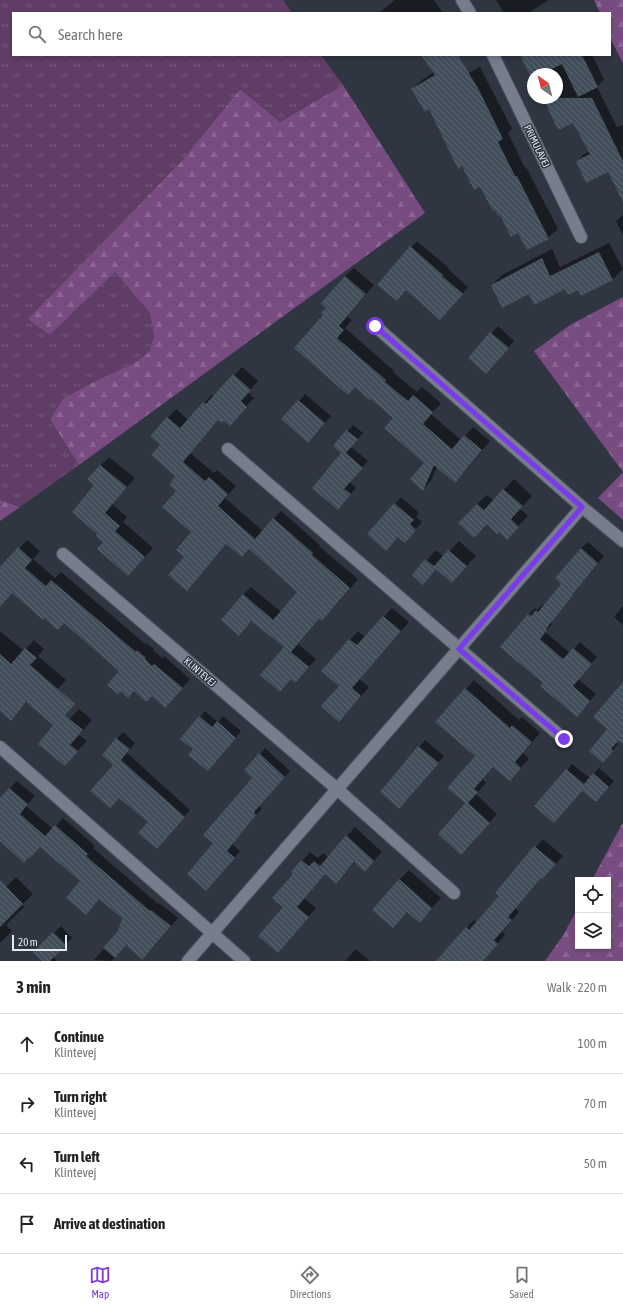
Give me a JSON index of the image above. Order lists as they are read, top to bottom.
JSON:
{
  "streets": {
    "street": ["PRIMULAVEJ", "KLINTEVEJ"]
  },
  "scale_bar": "20 m",
  "north": "top left",
  "page": {
    "search": "Search here",
    "scale": "20 m",
    "heading": ["3 min", "Walk · 220 m"],
    "list": [
      ["Continue", "Klintevej", "100 m"],
      ["Turn right", "Klintevej", "70 m"],
      ["Turn left", "Klintevej", "50 m"],
      "Arrive at destination"
    ],
    "nav": ["Map", "Directions", "Saved"]
  }
}
